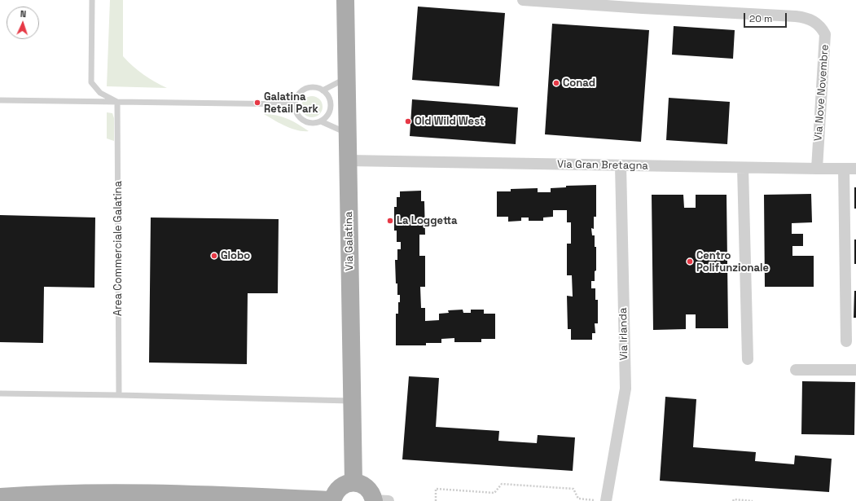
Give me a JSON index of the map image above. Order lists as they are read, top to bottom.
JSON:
{
  "streets": {
    "main road": ["Via Galatina"],
    "street": ["Via Nove Novembre", "Via Gran Bretagna", "Via Irlanda"],
    "lane": ["Area Commerciale Galatina"]
  },
  "crossings": [
    ["Via Nove Novembre", "Via Gran Bretagna"],
    ["Via Gran Bretagna", "Via Galatina"],
    ["Via Gran Bretagna", "Via Irlanda"]
  ],
  "places": [
    "Conad",
    "Galatina Retail Park",
    "Old Wild West",
    "La Loggetta",
    "Globo",
    "Centro Polifunzionale"
  ],
  "scale_bar": "20 m",
  "north": "top"
}
